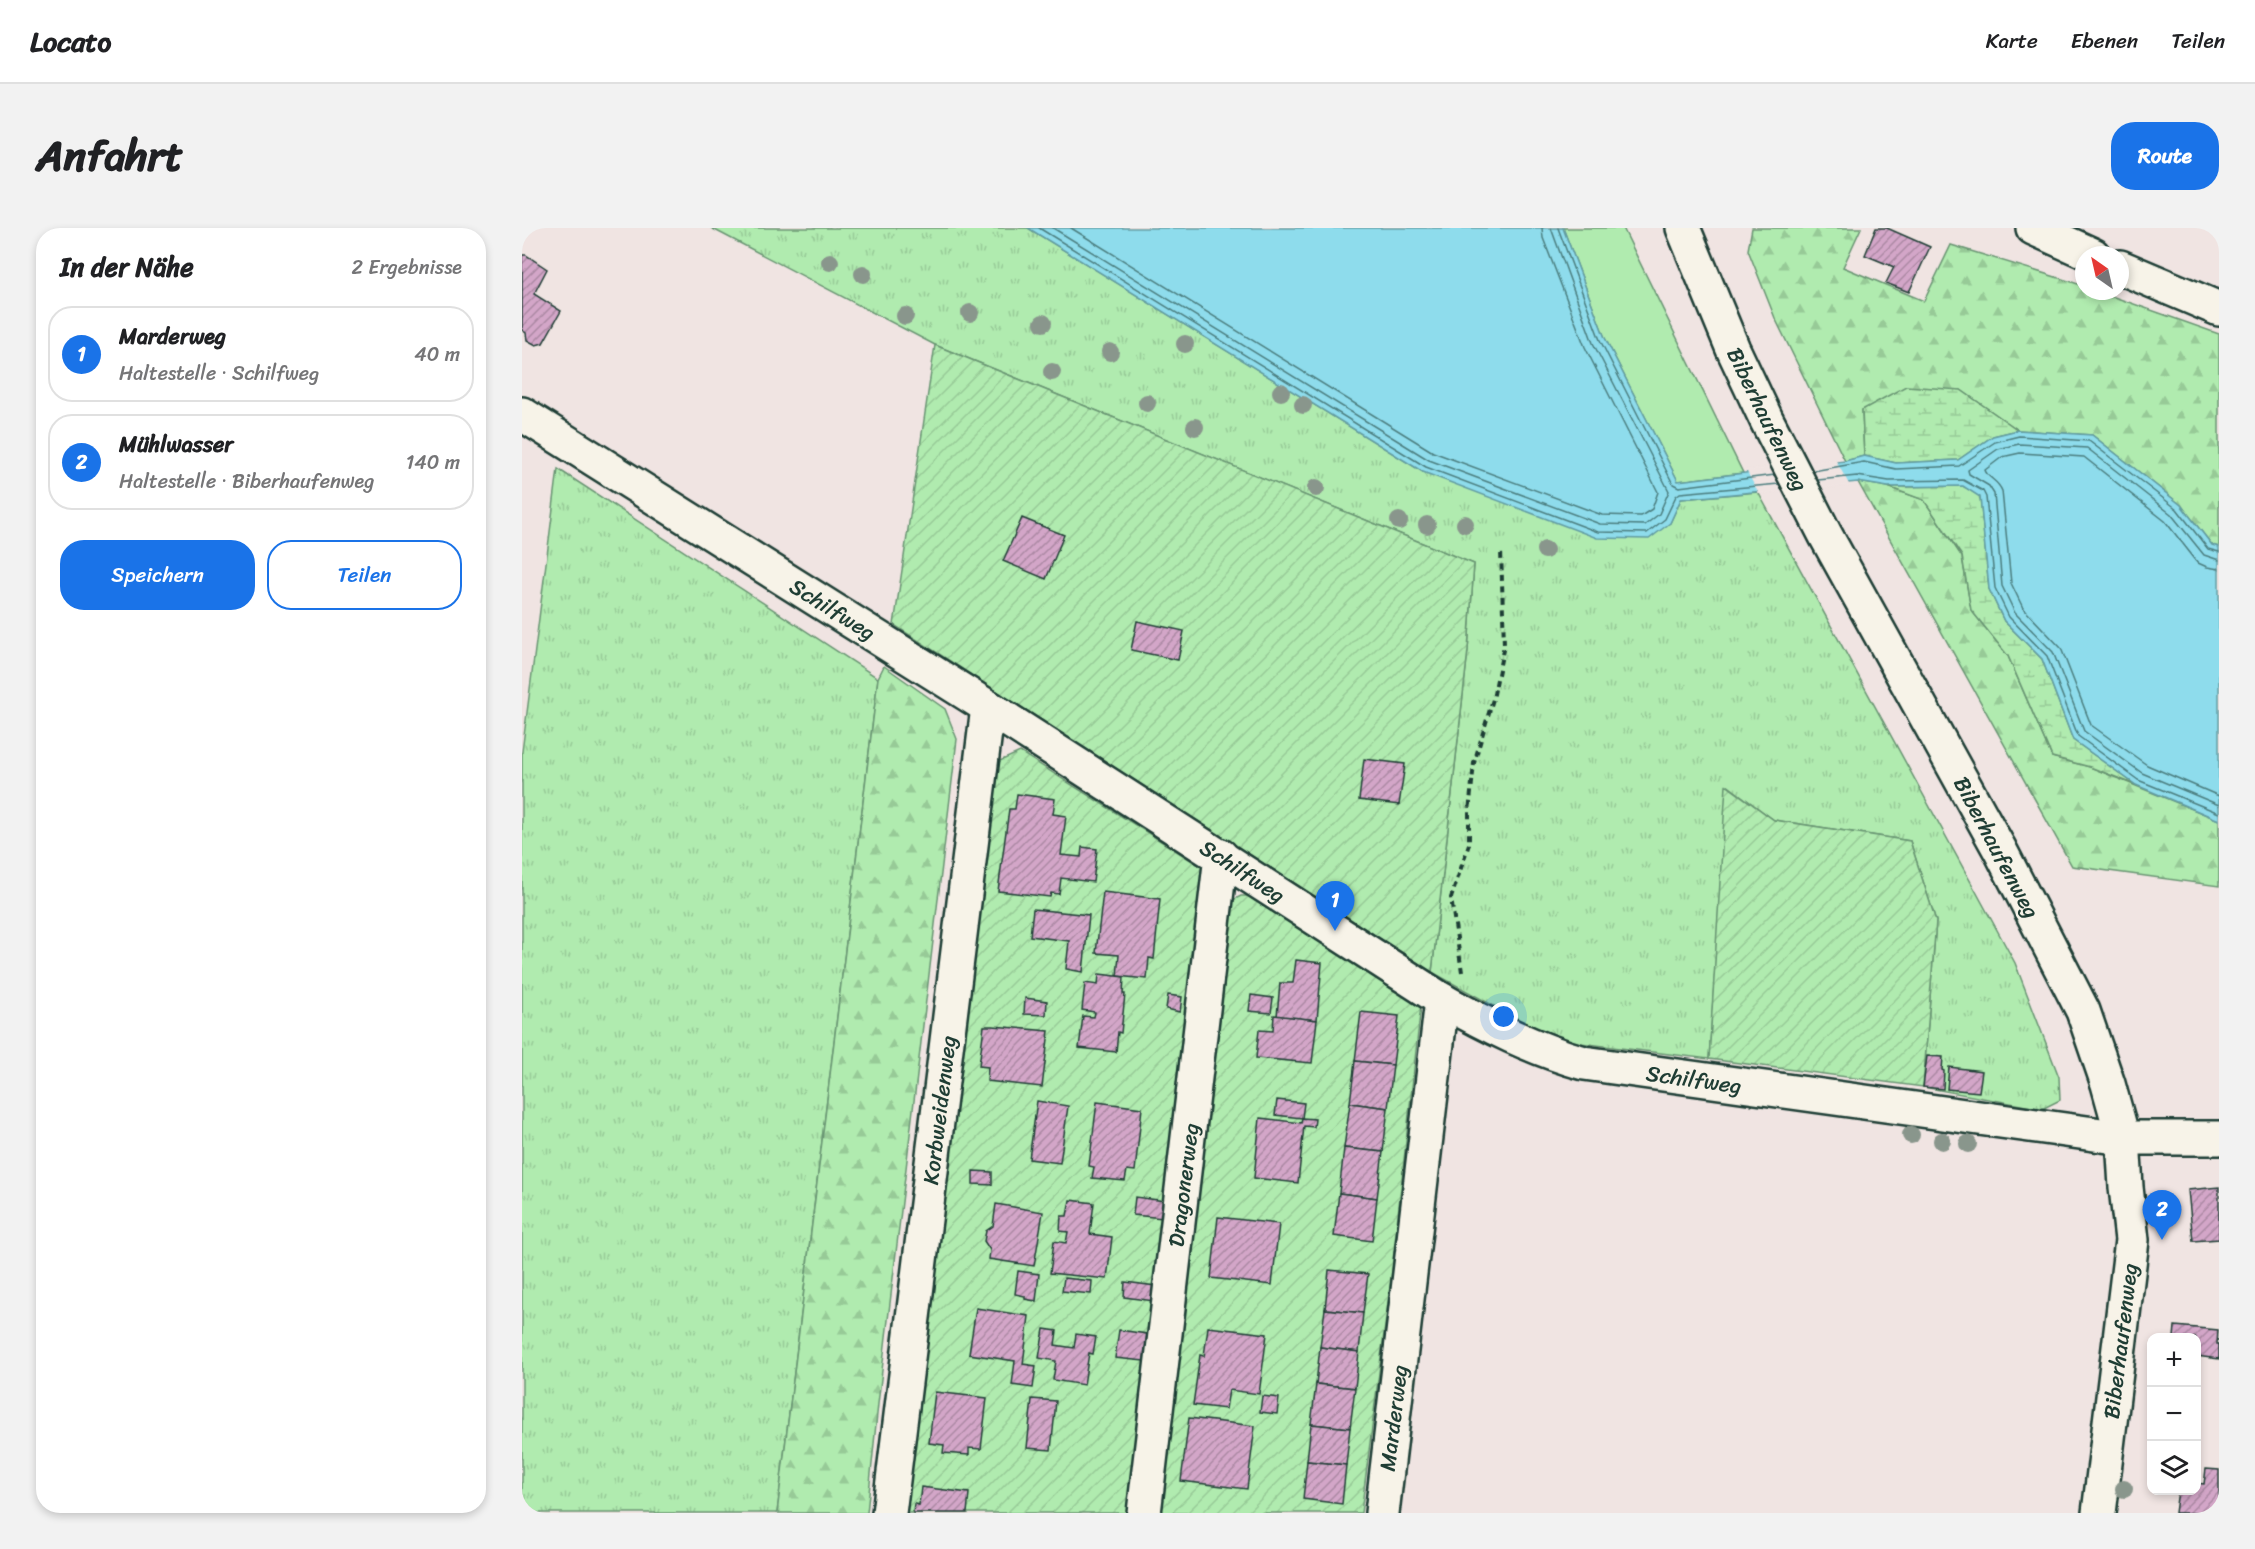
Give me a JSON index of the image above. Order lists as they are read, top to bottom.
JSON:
{
  "streets": {
    "street": [
      "Biberhaufenweg",
      "Schilfweg",
      "Korbweidenweg",
      "Dragonerweg",
      "Marderweg"
    ]
  },
  "crossings": [
    ["Biberhaufenweg", "Schilfweg"],
    ["Schilfweg", "Korbweidenweg"],
    ["Schilfweg", "Dragonerweg"],
    ["Schilfweg", "Marderweg"]
  ],
  "north": "top left",
  "page": {
    "header": "Locato",
    "nav": ["Karte", "Ebenen", "Teilen"],
    "title": "Anfahrt",
    "buttons": [
      "Route",
      ["Speichern", "Teilen"]
    ],
    "heading": ["In der Nähe", "2 Ergebnisse"],
    "list": [
      {
        "mark": "1",
        "name": "Marderweg",
        "note": "Haltestelle · Schilfweg",
        "value": "40 m"
      },
      {
        "mark": "2",
        "name": "Mühlwasser",
        "note": "Haltestelle · Biberhaufenweg",
        "value": "140 m"
      }
    ],
    "pins": ["1", "2"],
    "map_buttons": ["+", "−"]
  }
}
